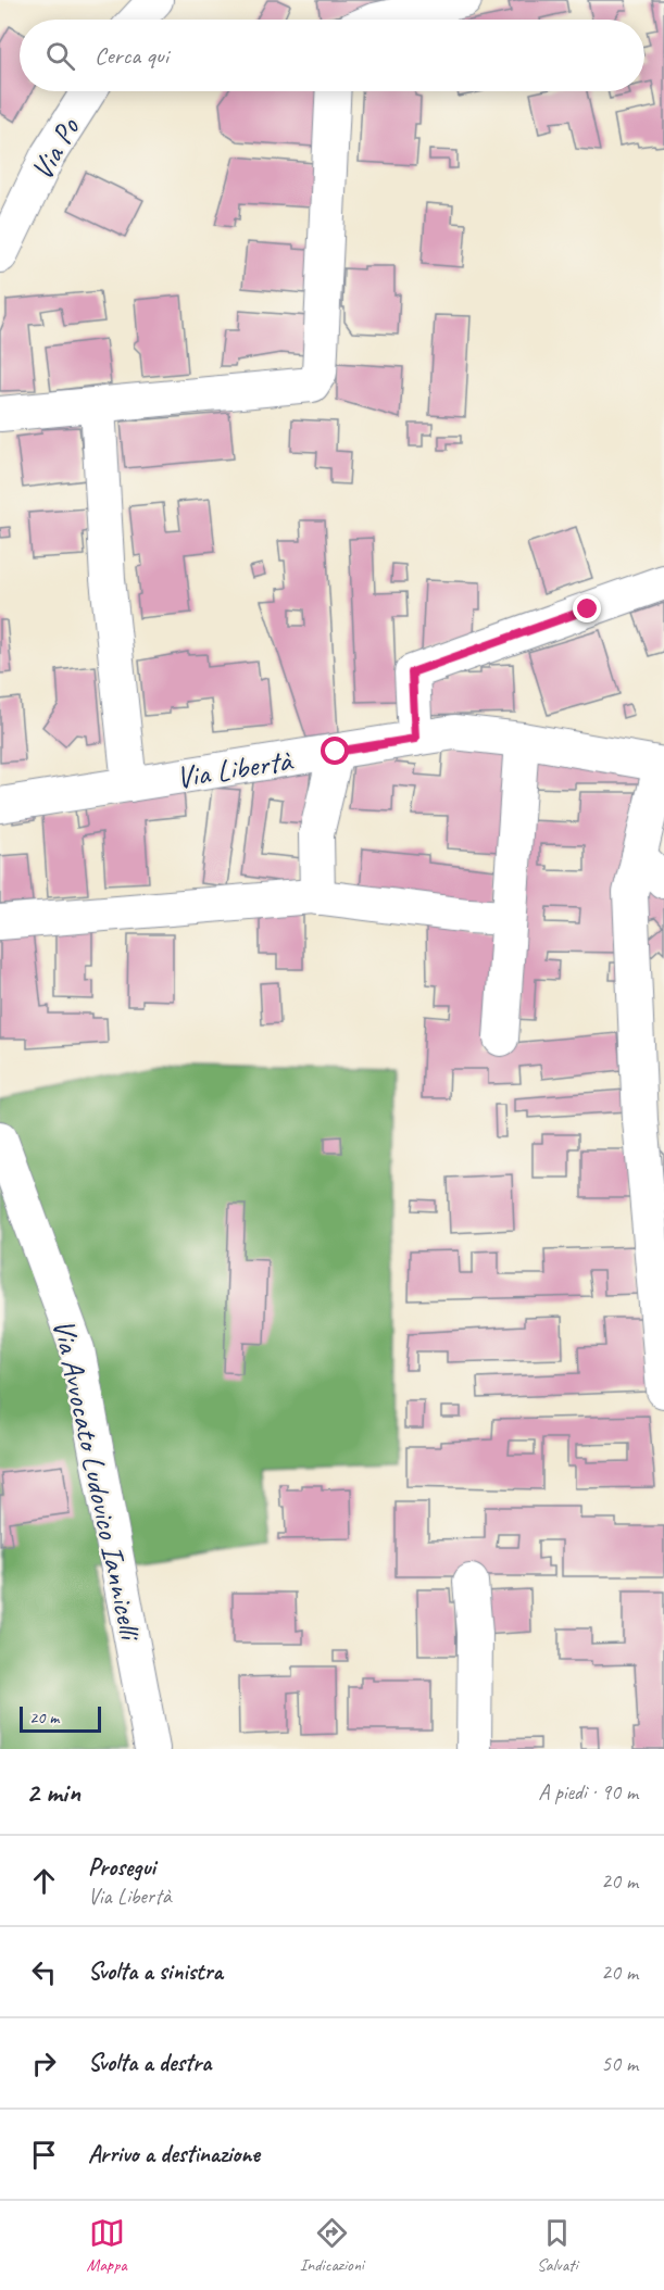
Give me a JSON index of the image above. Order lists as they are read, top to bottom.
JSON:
{
  "streets": {
    "street": ["Via Po", "Via Libertà", "Via Avvocato Ludovico Iannicelli"]
  },
  "scale_bar": "20 m",
  "page": {
    "search": "Cerca qui",
    "scale": "20 m",
    "heading": ["2 min", "A piedi · 90 m"],
    "list": [
      ["Prosegui", "Via Libertà", "20 m"],
      ["Svolta a sinistra", "20 m"],
      ["Svolta a destra", "50 m"],
      "Arrivo a destinazione"
    ],
    "nav": ["Mappa", "Indicazioni", "Salvati"]
  }
}
